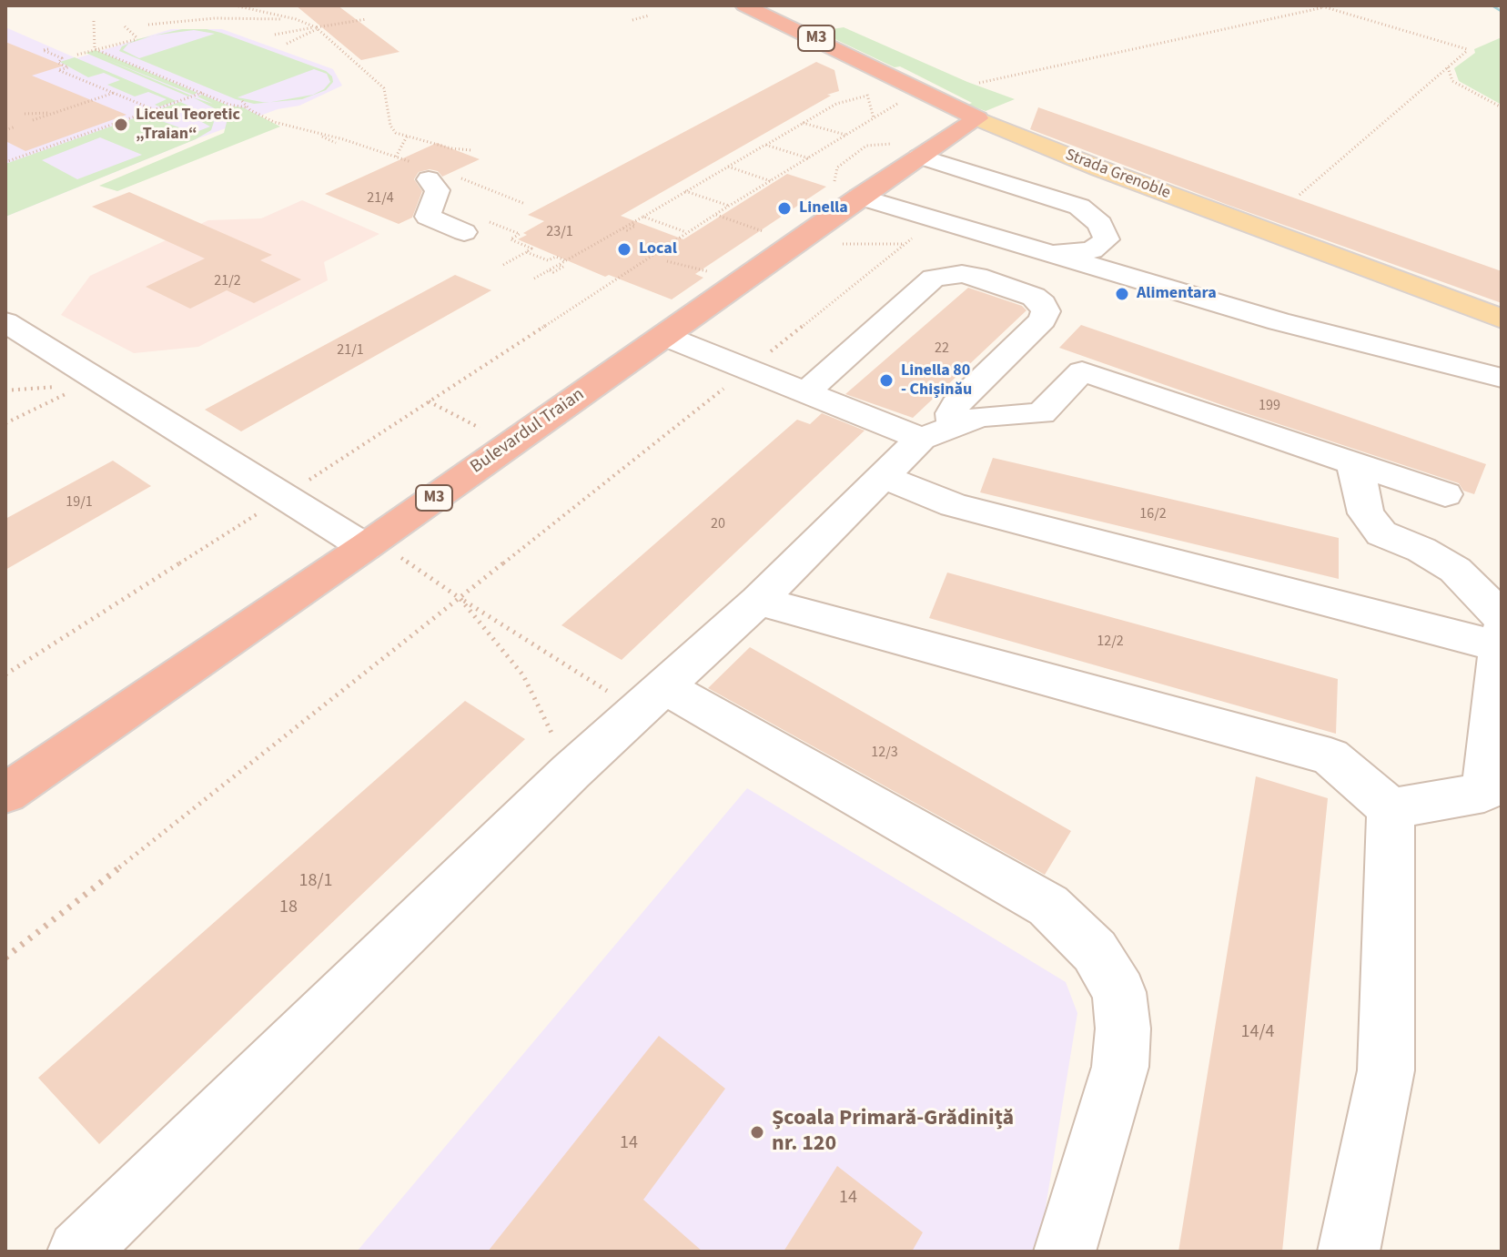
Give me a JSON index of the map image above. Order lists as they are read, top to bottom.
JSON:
{
  "streets": {
    "highway": ["M3", "Strada Grenoble", "Bulevardul Traian"]
  },
  "crossings": [
    ["Strada Grenoble", "Bulevardul Traian"]
  ],
  "places": [
    "Liceul Teoretic „Traian“",
    "Linella",
    "Local",
    "Alimentara",
    "Linella 80 - Chișinău",
    "Școala Primară-Grădiniță nr. 120"
  ],
  "house_numbers": [
    "21/4",
    "23/1",
    "21/2",
    "22",
    "21/1",
    "199",
    "19/1",
    "16/2",
    "20",
    "12/2",
    "12/3",
    "18/1",
    "18",
    "14/4",
    "14",
    "14"
  ]
}
